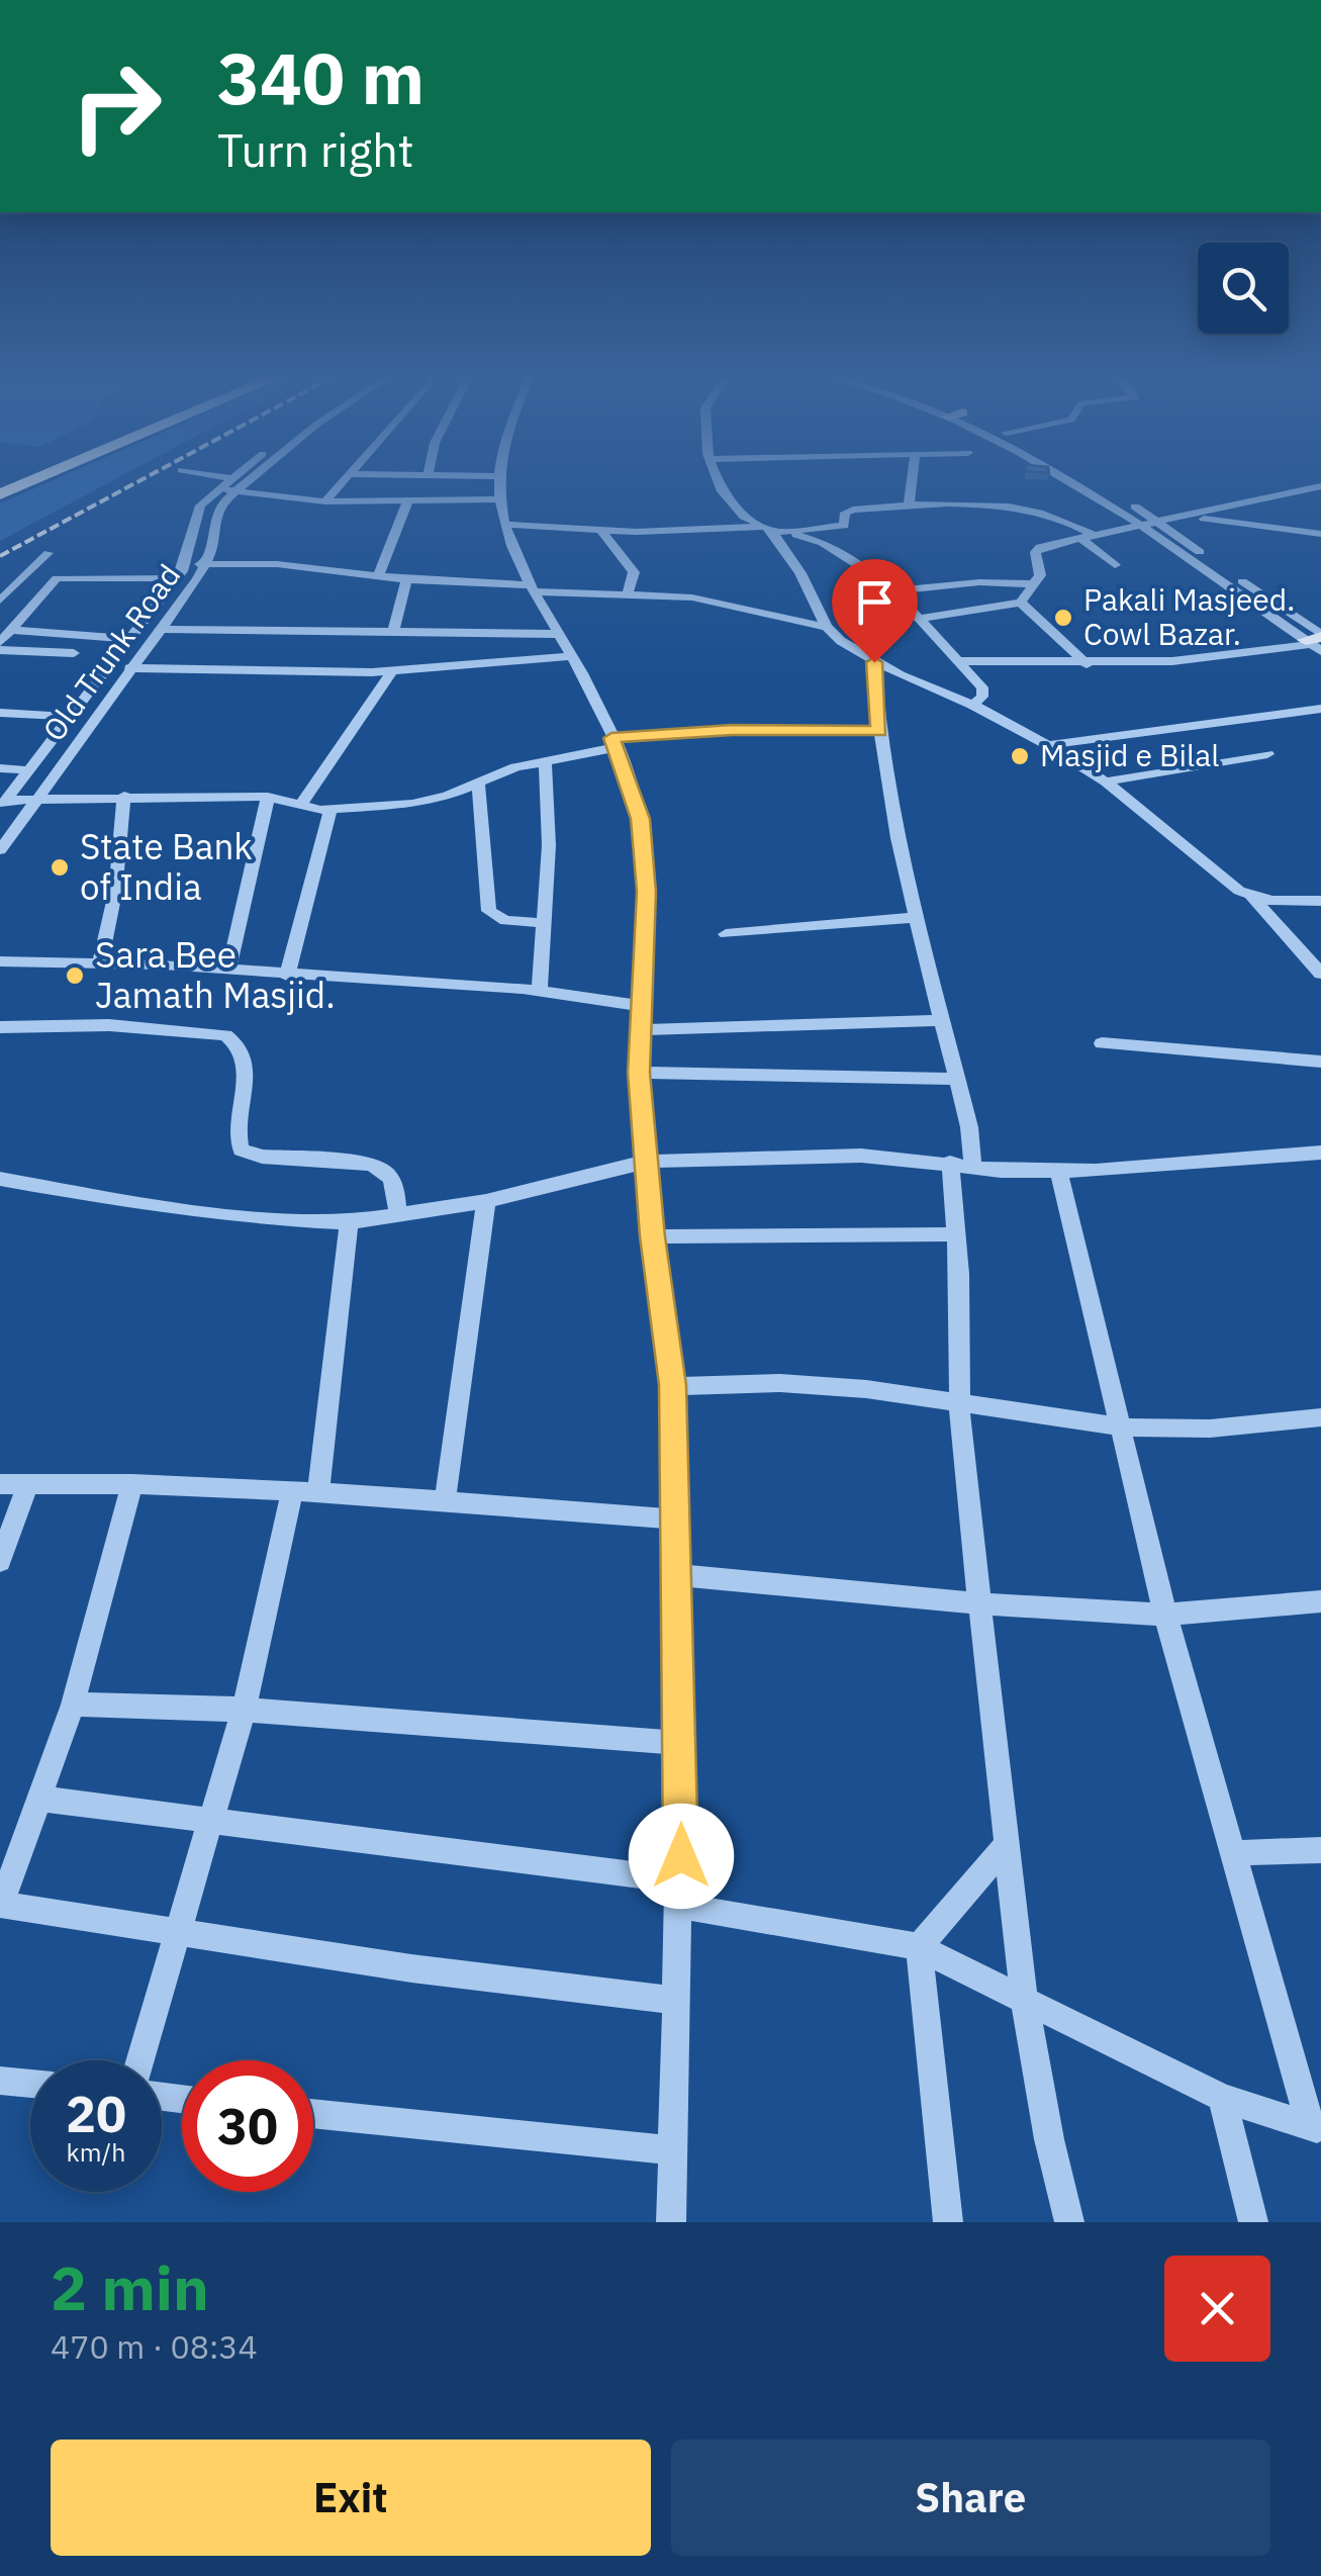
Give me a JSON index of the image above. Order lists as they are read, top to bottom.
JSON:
{
  "streets": {
    "street": ["Old Trunk Road"]
  },
  "places": [
    "Pakali Masjeed. Cowl Bazar.",
    "Masjid e Bilal",
    "State Bank of India",
    "Sara Bee Jamath Masjid."
  ],
  "page": {
    "turn": ["340 m", "Turn right"],
    "speed": "20 km/h",
    "limit": "30",
    "heading": ["2 min", "470 m · 08:34"],
    "buttons": ["Exit", "Share"]
  }
}
